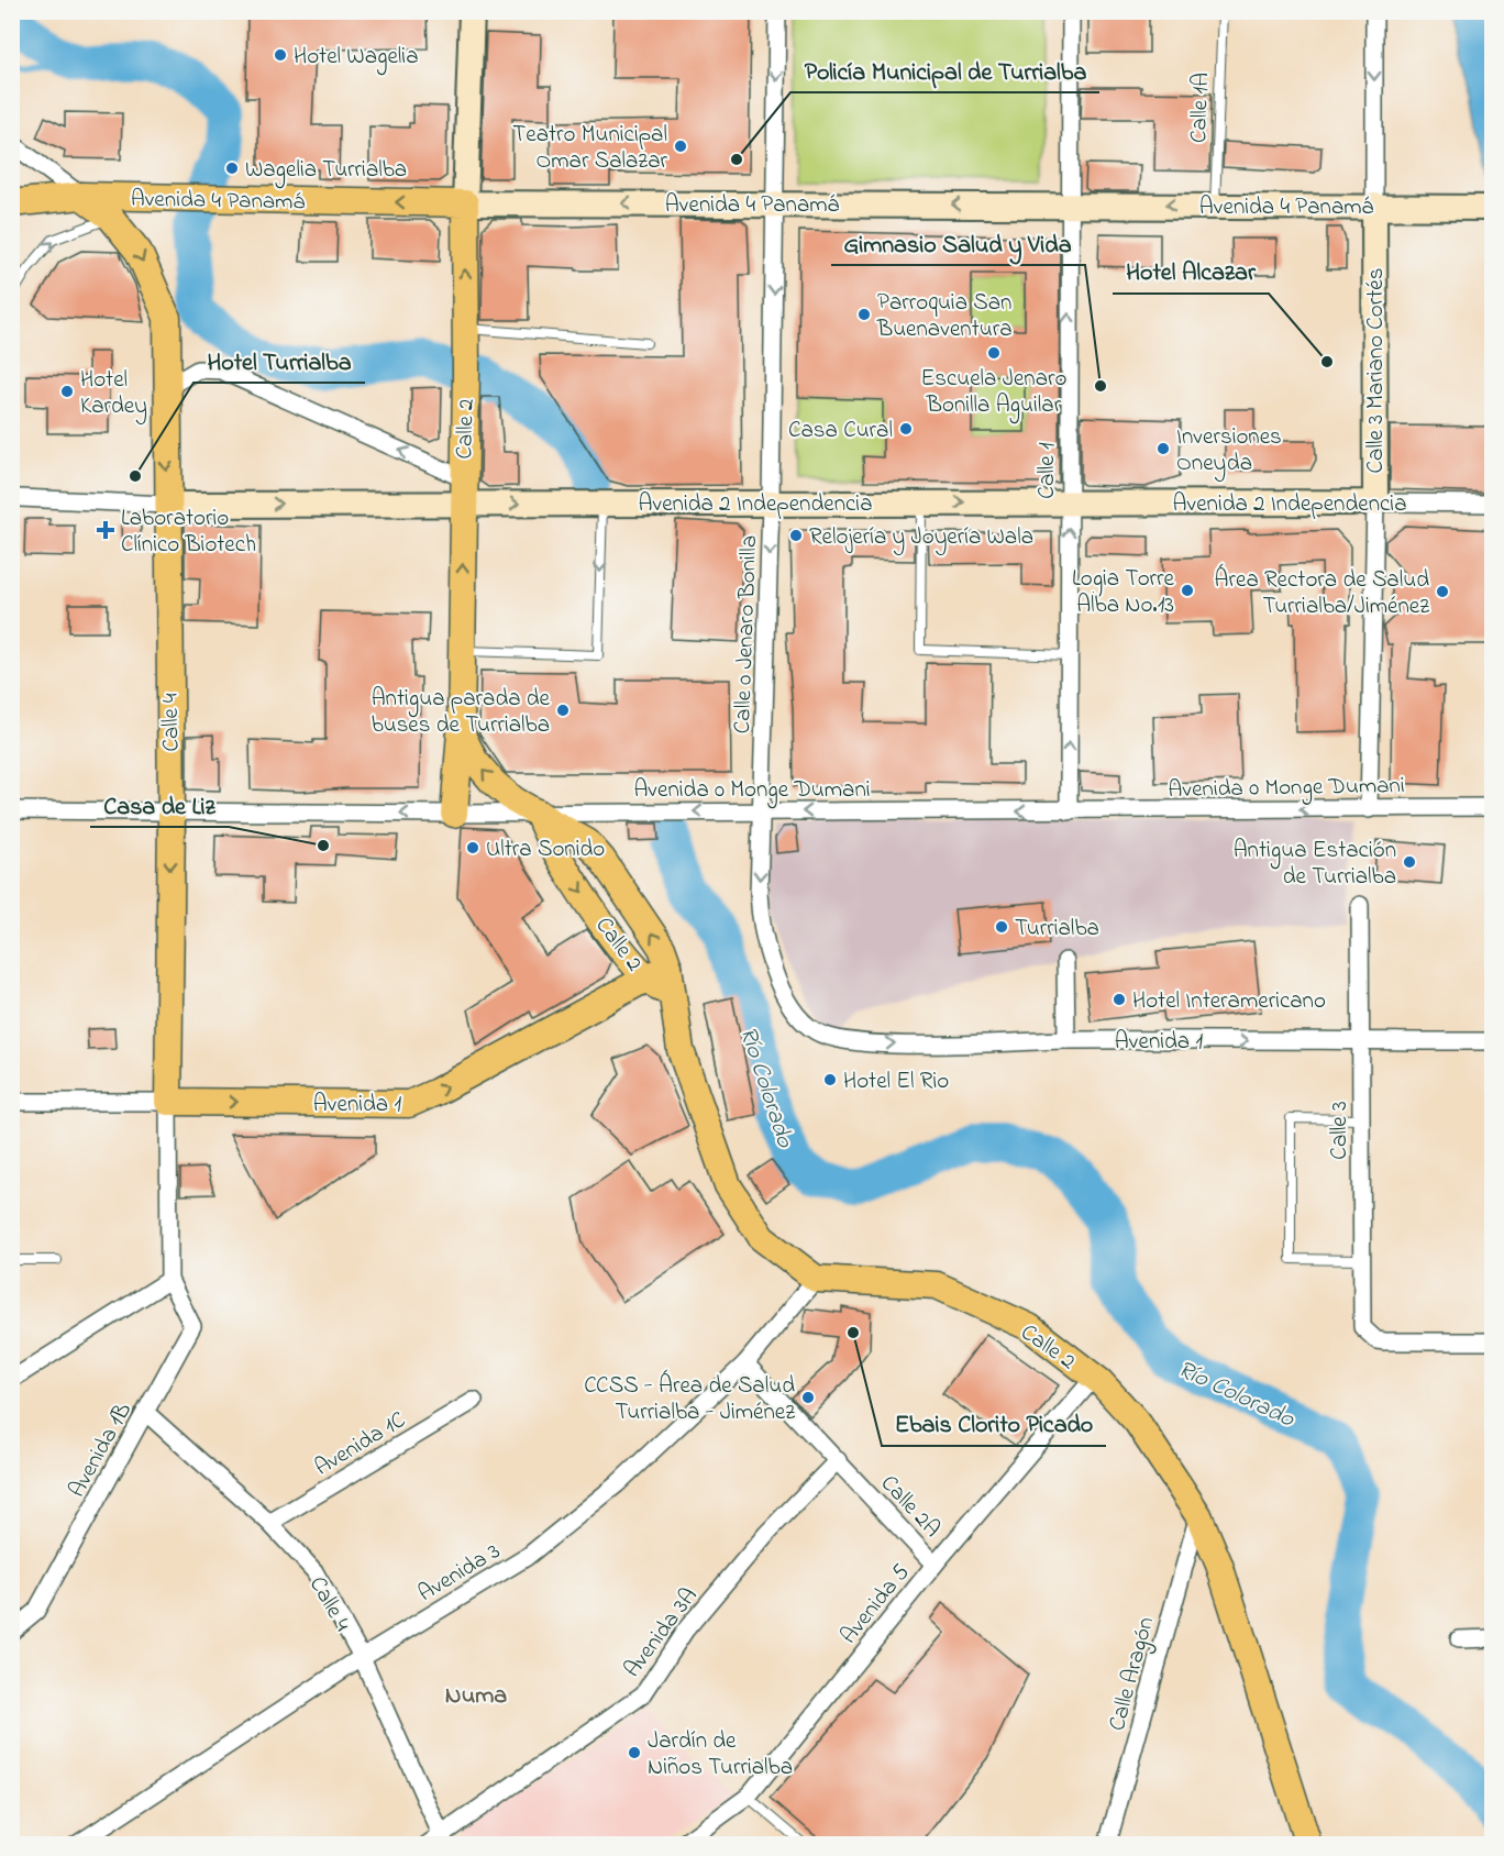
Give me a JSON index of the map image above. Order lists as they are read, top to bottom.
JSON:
{
  "streets": {
    "main road": [
      "Avenida 4 Panamá",
      "Calle 2",
      "Calle 4",
      "Avenida 1"
    ],
    "street": [
      "Calle 3 Mariano Cortés",
      "Calle 1",
      "Avenida 2 Independencia",
      "Calle 0 Jenaro Bonilla",
      "Avenida 0 Monge Dumani",
      "Calle 3",
      "Avenida 1C",
      "Avenida 1B",
      "Calle 2A",
      "Avenida 3",
      "Avenida 5",
      "Avenida 3A",
      "Calle Aragón"
    ],
    "lane": ["Calle 1A"]
  },
  "crossings": [
    ["Calle 1A", "Avenida 4 Panamá"],
    ["Avenida 4 Panamá", "Calle 3 Mariano Cortés"],
    ["Avenida 4 Panamá", "Calle 2"],
    ["Avenida 4 Panamá", "Calle 1"],
    ["Avenida 4 Panamá", "Calle 0 Jenaro Bonilla"],
    ["Avenida 4 Panamá", "Calle 4"],
    ["Calle 3 Mariano Cortés", "Avenida 2 Independencia"],
    ["Calle 3 Mariano Cortés", "Avenida 0 Monge Dumani"],
    ["Calle 2", "Avenida 2 Independencia"],
    ["Calle 2", "Avenida 0 Monge Dumani"],
    ["Calle 2", "Avenida 1"],
    ["Calle 2", "Avenida 3"],
    ["Calle 2", "Avenida 5"],
    ["Calle 2", "Calle Aragón"],
    ["Calle 1", "Avenida 2 Independencia"],
    ["Calle 1", "Avenida 0 Monge Dumani"],
    ["Avenida 2 Independencia", "Calle 0 Jenaro Bonilla"],
    ["Avenida 2 Independencia", "Calle 4"],
    ["Calle 0 Jenaro Bonilla", "Avenida 0 Monge Dumani"],
    ["Calle 0 Jenaro Bonilla", "Avenida 1"],
    ["Calle 4", "Avenida 0 Monge Dumani"],
    ["Calle 4", "Avenida 1"],
    ["Calle 4", "Avenida 1C"],
    ["Calle 4", "Avenida 1B"],
    ["Calle 4", "Avenida 3"],
    ["Calle 4", "Avenida 3A"],
    ["Avenida 1", "Calle 3"],
    ["Calle 2A", "Avenida 3"],
    ["Calle 2A", "Avenida 5"],
    ["Calle 2A", "Avenida 3A"]
  ],
  "one_way": [
    "Avenida 4 Panamá",
    "Calle 1",
    "Calle 0 Jenaro Bonilla",
    "Calle 4",
    "Avenida 0 Monge Dumani",
    "Avenida 1"
  ],
  "districts": ["Numa"],
  "water": ["Río Colorado"],
  "places": {
    "other": [
      "Hotel Wagelia",
      "Teatro Municipal Omar Salazar",
      "Policía Municipal de Turrialba",
      "Wagelia Turrialba",
      "Parroquia San Buenaventura",
      "Escuela Jenaro Bonilla Aguilar",
      "Hotel Alcazar",
      "Gimnasio Salud y Vida",
      "Hotel Kardey",
      "Casa Cural",
      "Inversiones Oneyda",
      "Hotel Turrialba",
      "Relojería y Joyería Wala",
      "Logia Torre Alba No.13",
      "Área Rectora de Salud Turrialba/Jiménez",
      "Antigua parada de buses de Turrialba",
      "Casa de Liz",
      "Ultra Sonido",
      "Antigua Estación de Turrialba",
      "Turrialba",
      "Hotel Interamericano",
      "Hotel El Rio",
      "Ebais Clorito Picado",
      "CCSS - Área de Salud Turrialba - Jiménez",
      "Jardín de Niños Turrialba"
    ],
    "health": ["Laboratorio Clínico Biotech"]
  }
}
